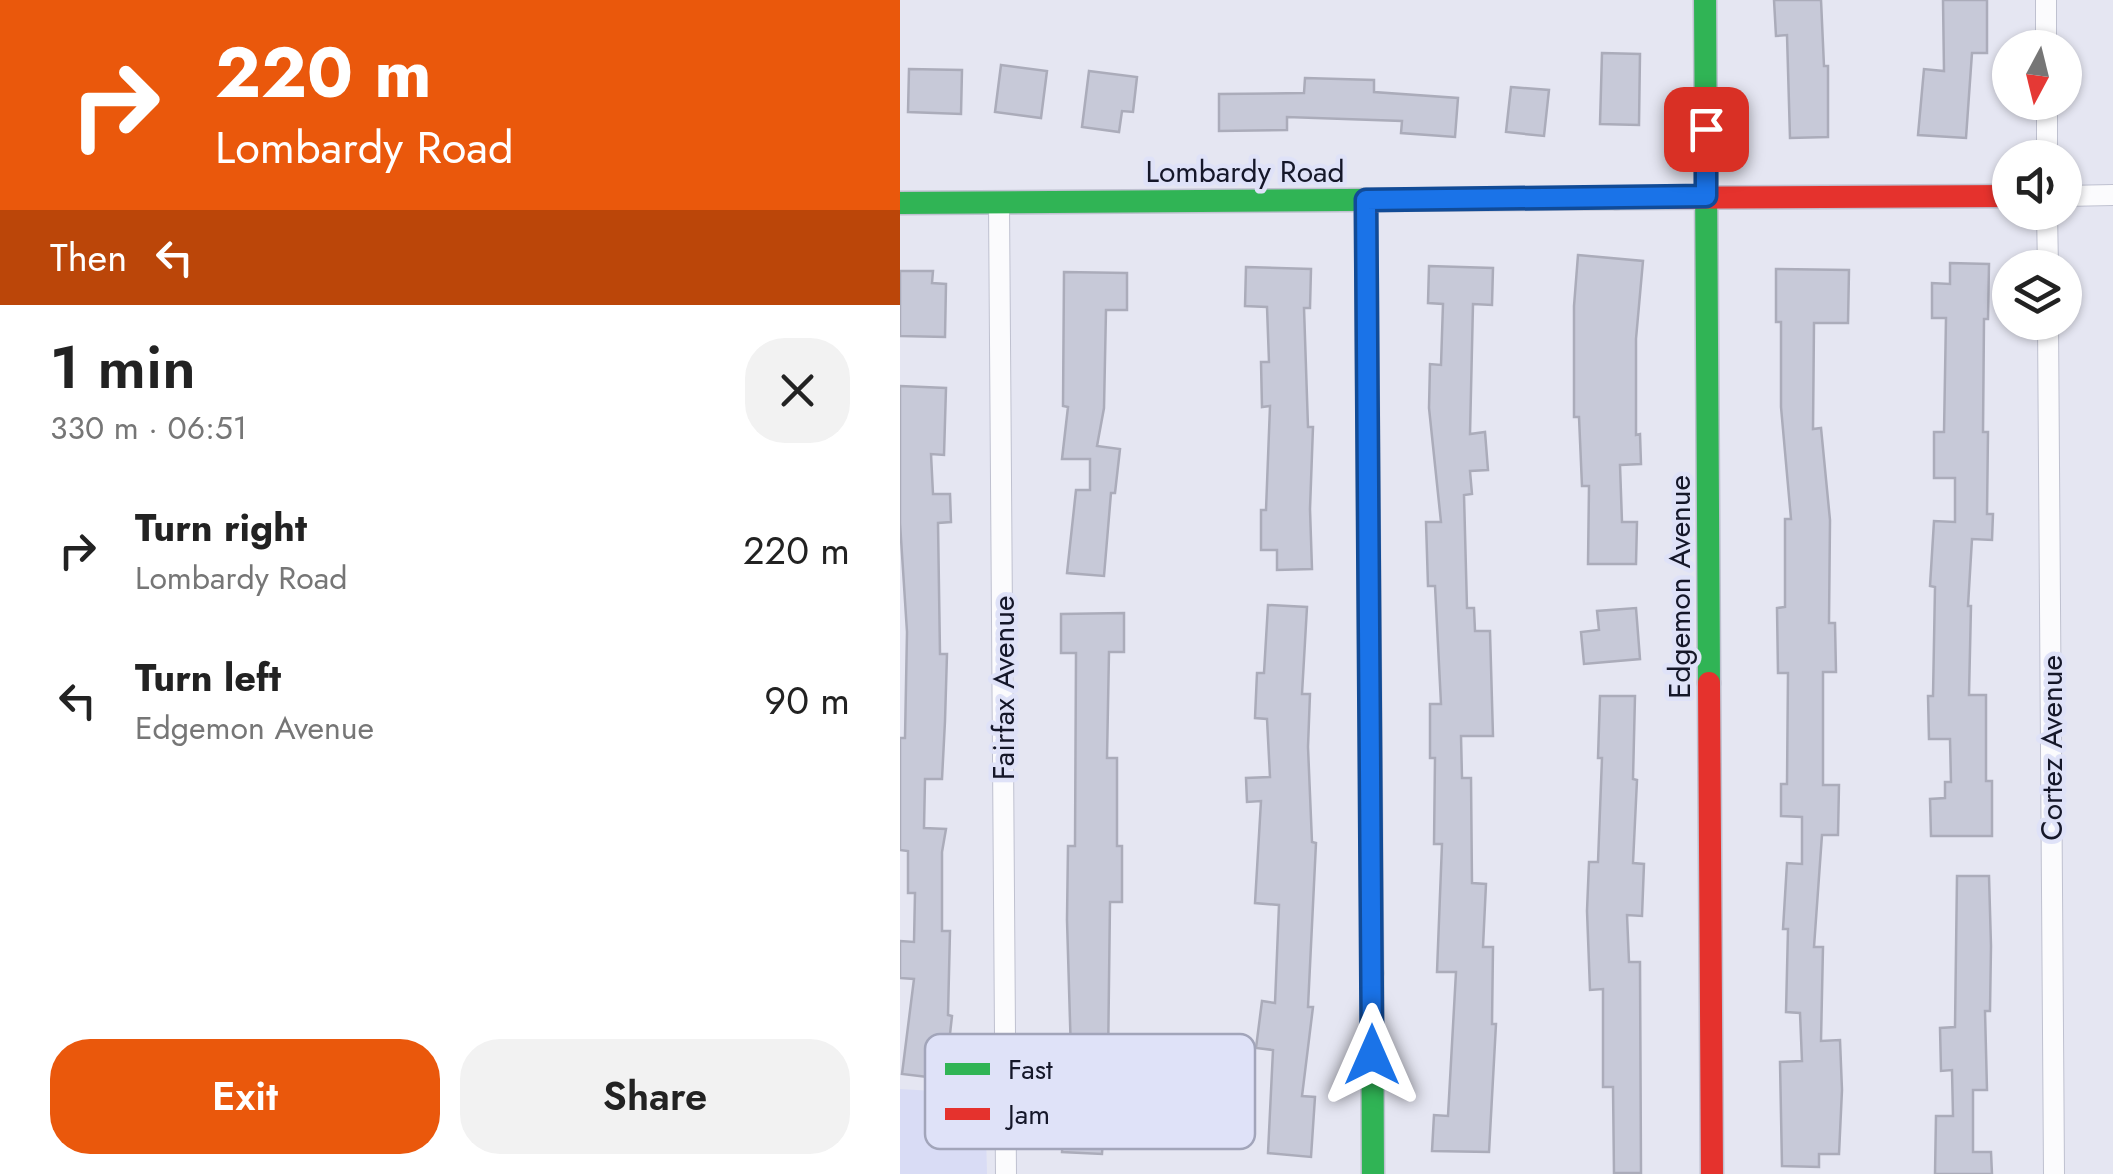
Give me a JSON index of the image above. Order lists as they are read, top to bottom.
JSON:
{
  "streets": {
    "street": [
      "Lombardy Road",
      "Edgemon Avenue",
      "Fairfax Avenue",
      "Cortez Avenue"
    ]
  },
  "crossings": [
    ["Lombardy Road", "Edgemon Avenue"],
    ["Lombardy Road", "Fairfax Avenue"]
  ],
  "legend": ["Fast", "Jam"],
  "north": "bottom",
  "page": {
    "turn": ["220 m", "Lombardy Road"],
    "then": "Then",
    "heading": ["1 min", "330 m · 06:51"],
    "list": [
      {
        "name": "Turn right",
        "note": "Lombardy Road",
        "value": "220 m"
      },
      {
        "name": "Turn left",
        "note": "Edgemon Avenue",
        "value": "90 m"
      }
    ],
    "buttons": ["Exit", "Share"]
  }
}
